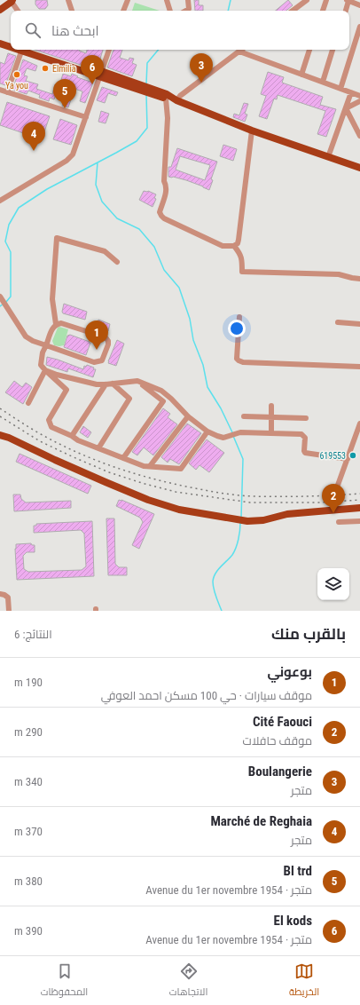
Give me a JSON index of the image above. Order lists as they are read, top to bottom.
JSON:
{
  "places": ["Elmilia", "Ya you", "619553"],
  "page": {
    "search": "ابحث هنا",
    "pins": [
      "3",
      "6",
      "5",
      "4",
      "1",
      "2"
    ],
    "heading": ["بالقرب منك", "النتائج: 6"],
    "list": [
      {
        "mark": "1",
        "name": "بوعوني",
        "note": "موقف سيارات · حي 100 مسكن احمد العوفي",
        "value": "190 m"
      },
      {
        "mark": "2",
        "name": "Cité Faouci",
        "note": "موقف حافلات",
        "value": "290 m"
      },
      {
        "mark": "3",
        "name": "Boulangerie",
        "note": "متجر",
        "value": "340 m"
      },
      {
        "mark": "4",
        "name": "Marché de Reghaia",
        "note": "متجر",
        "value": "370 m"
      },
      {
        "mark": "5",
        "name": "Bl trd",
        "note": "متجر · Avenue du 1er novembre 1954",
        "value": "380 m"
      },
      {
        "mark": "6",
        "name": "El kods",
        "note": "متجر · Avenue du 1er novembre 1954",
        "value": "390 m"
      }
    ],
    "nav": ["الخريطة", "الاتجاهات", "المحفوظات"]
  }
}
